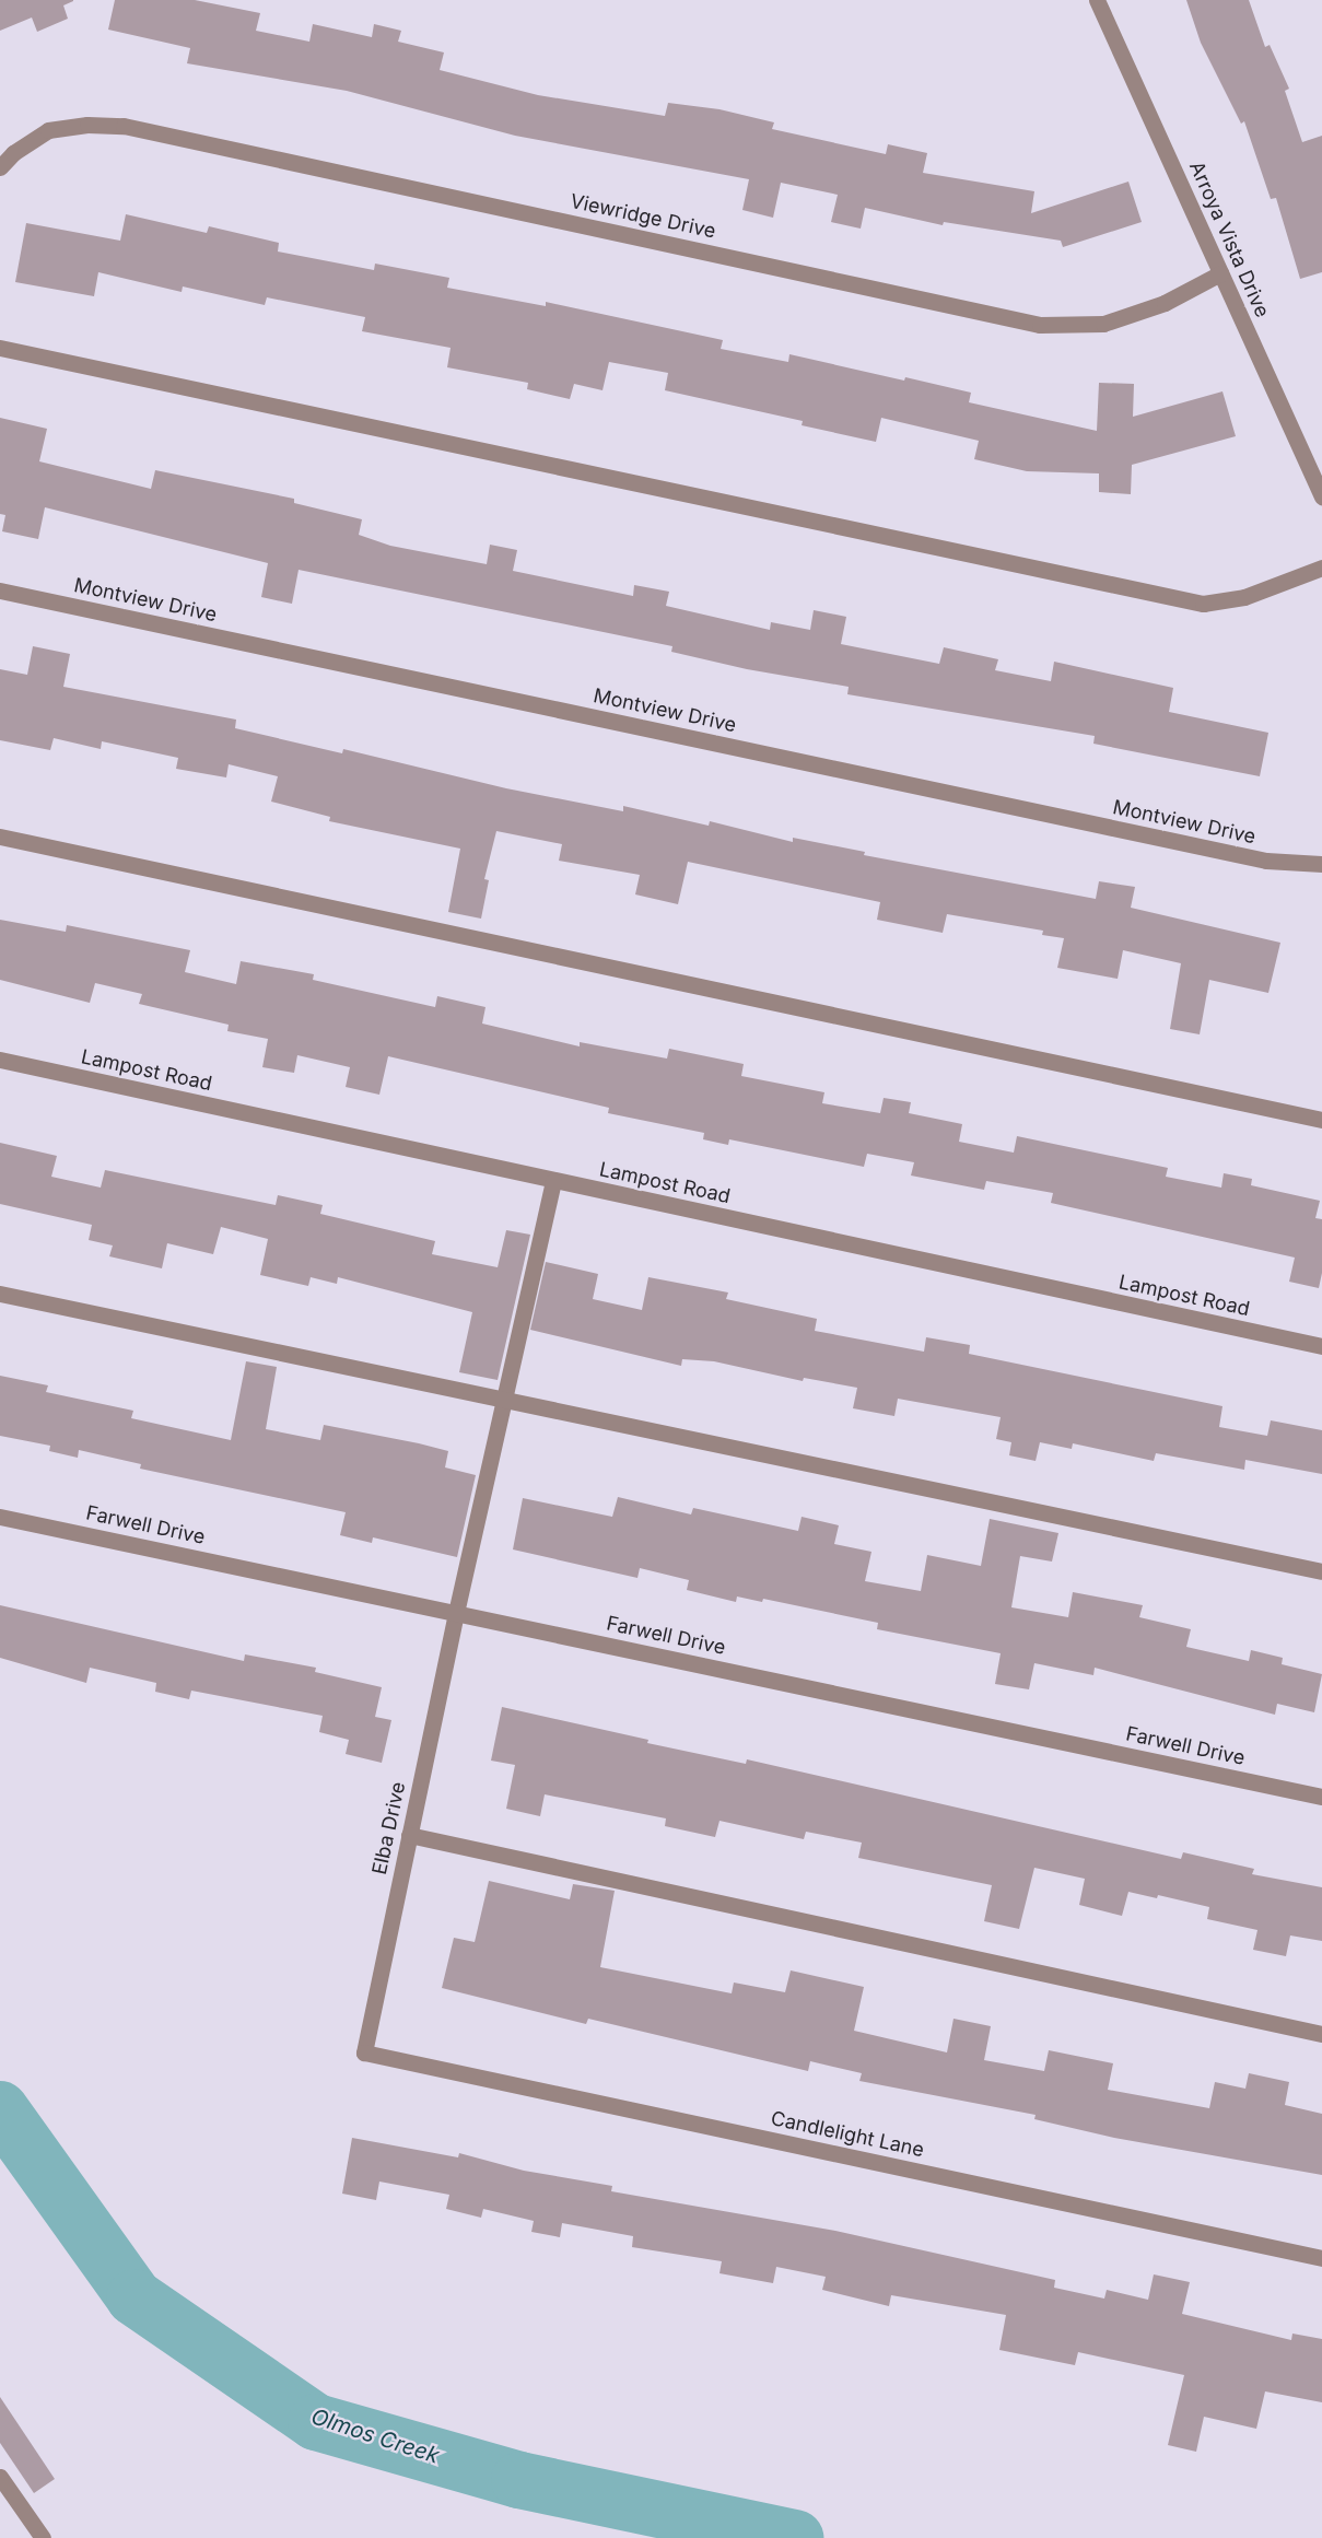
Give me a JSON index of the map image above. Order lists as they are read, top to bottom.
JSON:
{
  "streets": {
    "street": [
      "Viewridge Drive",
      "Arroya Vista Drive",
      "Montview Drive",
      "Lampost Road",
      "Farwell Drive",
      "Elba Drive",
      "Candlelight Lane"
    ]
  },
  "crossings": [
    ["Viewridge Drive", "Arroya Vista Drive"],
    ["Lampost Road", "Elba Drive"],
    ["Farwell Drive", "Elba Drive"],
    ["Elba Drive", "Candlelight Lane"]
  ],
  "water": ["Olmos Creek"]
}
